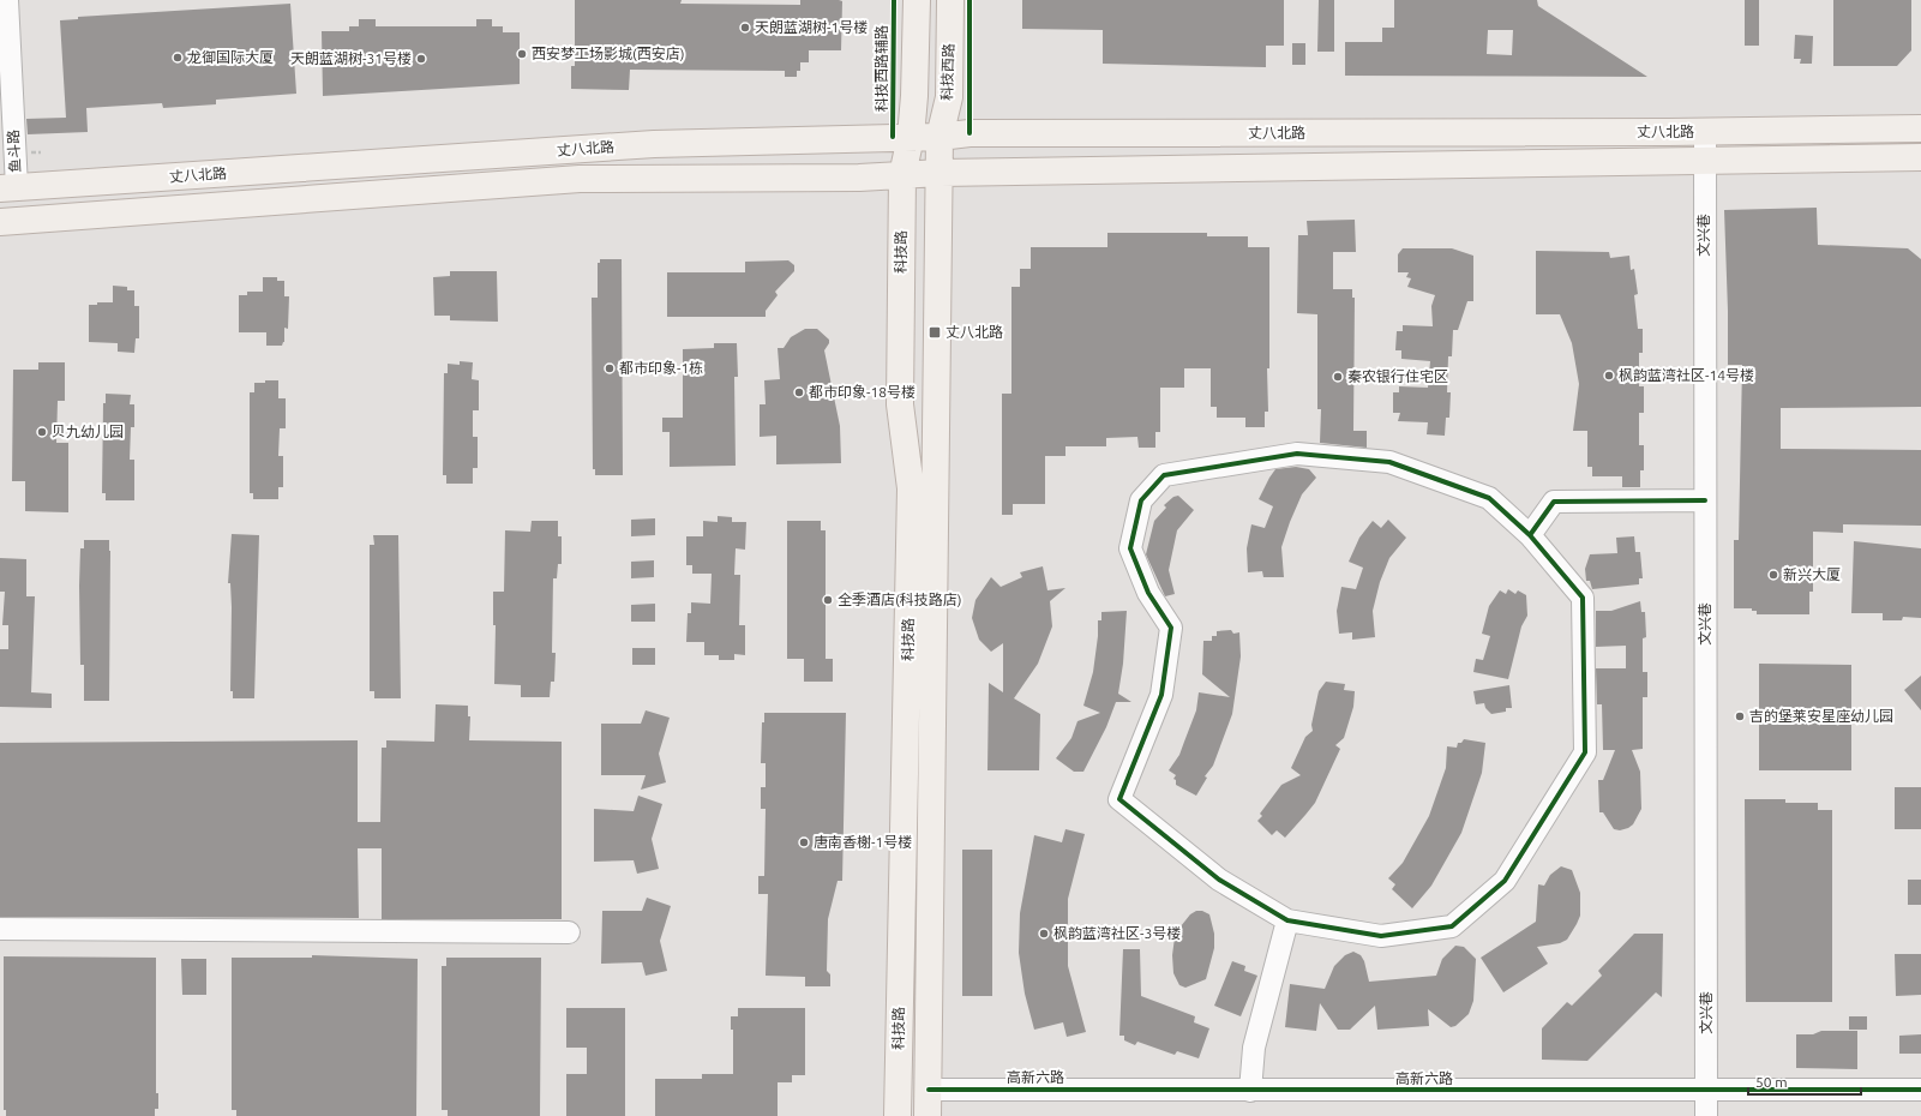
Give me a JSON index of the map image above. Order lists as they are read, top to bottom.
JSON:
{
  "streets": {
    "main road": ["科技西路", "丈八北路", "科技路"],
    "street": ["鱼斗路", "文兴巷", "高新六路"],
    "cycle path": ["科技西路辅路"]
  },
  "crossings": [
    ["科技西路", "丈八北路"],
    ["科技西路", "科技路"],
    ["丈八北路", "鱼斗路"],
    ["丈八北路", "文兴巷"],
    ["丈八北路", "科技路"],
    ["文兴巷", "高新六路"],
    ["科技路", "高新六路"]
  ],
  "places": {
    "other": [
      "天朗蓝湖树-1号楼",
      "西安梦工场影城(西安店)",
      "龙御国际大厦",
      "天朗蓝湖树-31号楼",
      "都市印象-1栋",
      "枫韵蓝湾社区-14号楼",
      "秦农银行住宅区",
      "都市印象-18号楼",
      "贝九幼儿园",
      "新兴大厦",
      "全季酒店(科技路店)",
      "吉的堡莱安星座幼儿园",
      "唐南香榭-1号楼",
      "枫韵蓝湾社区-3号楼"
    ],
    "transit": ["丈八北路"]
  },
  "scale_bar": "50 m"
}
